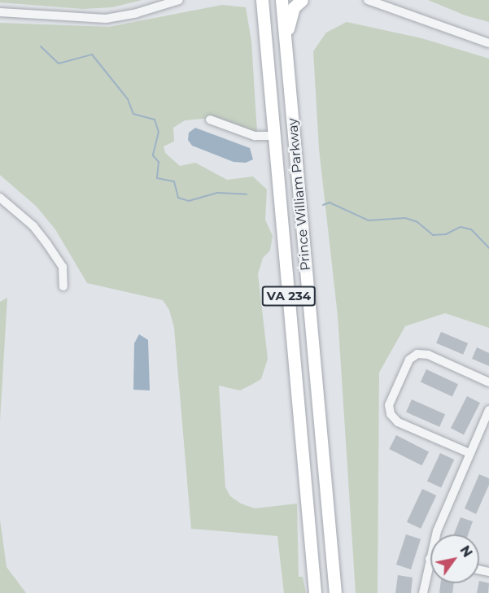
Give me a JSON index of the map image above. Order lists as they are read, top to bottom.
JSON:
{
  "streets": {
    "highway": ["Prince William Parkway", "VA 234"]
  },
  "north": "top right"
}
